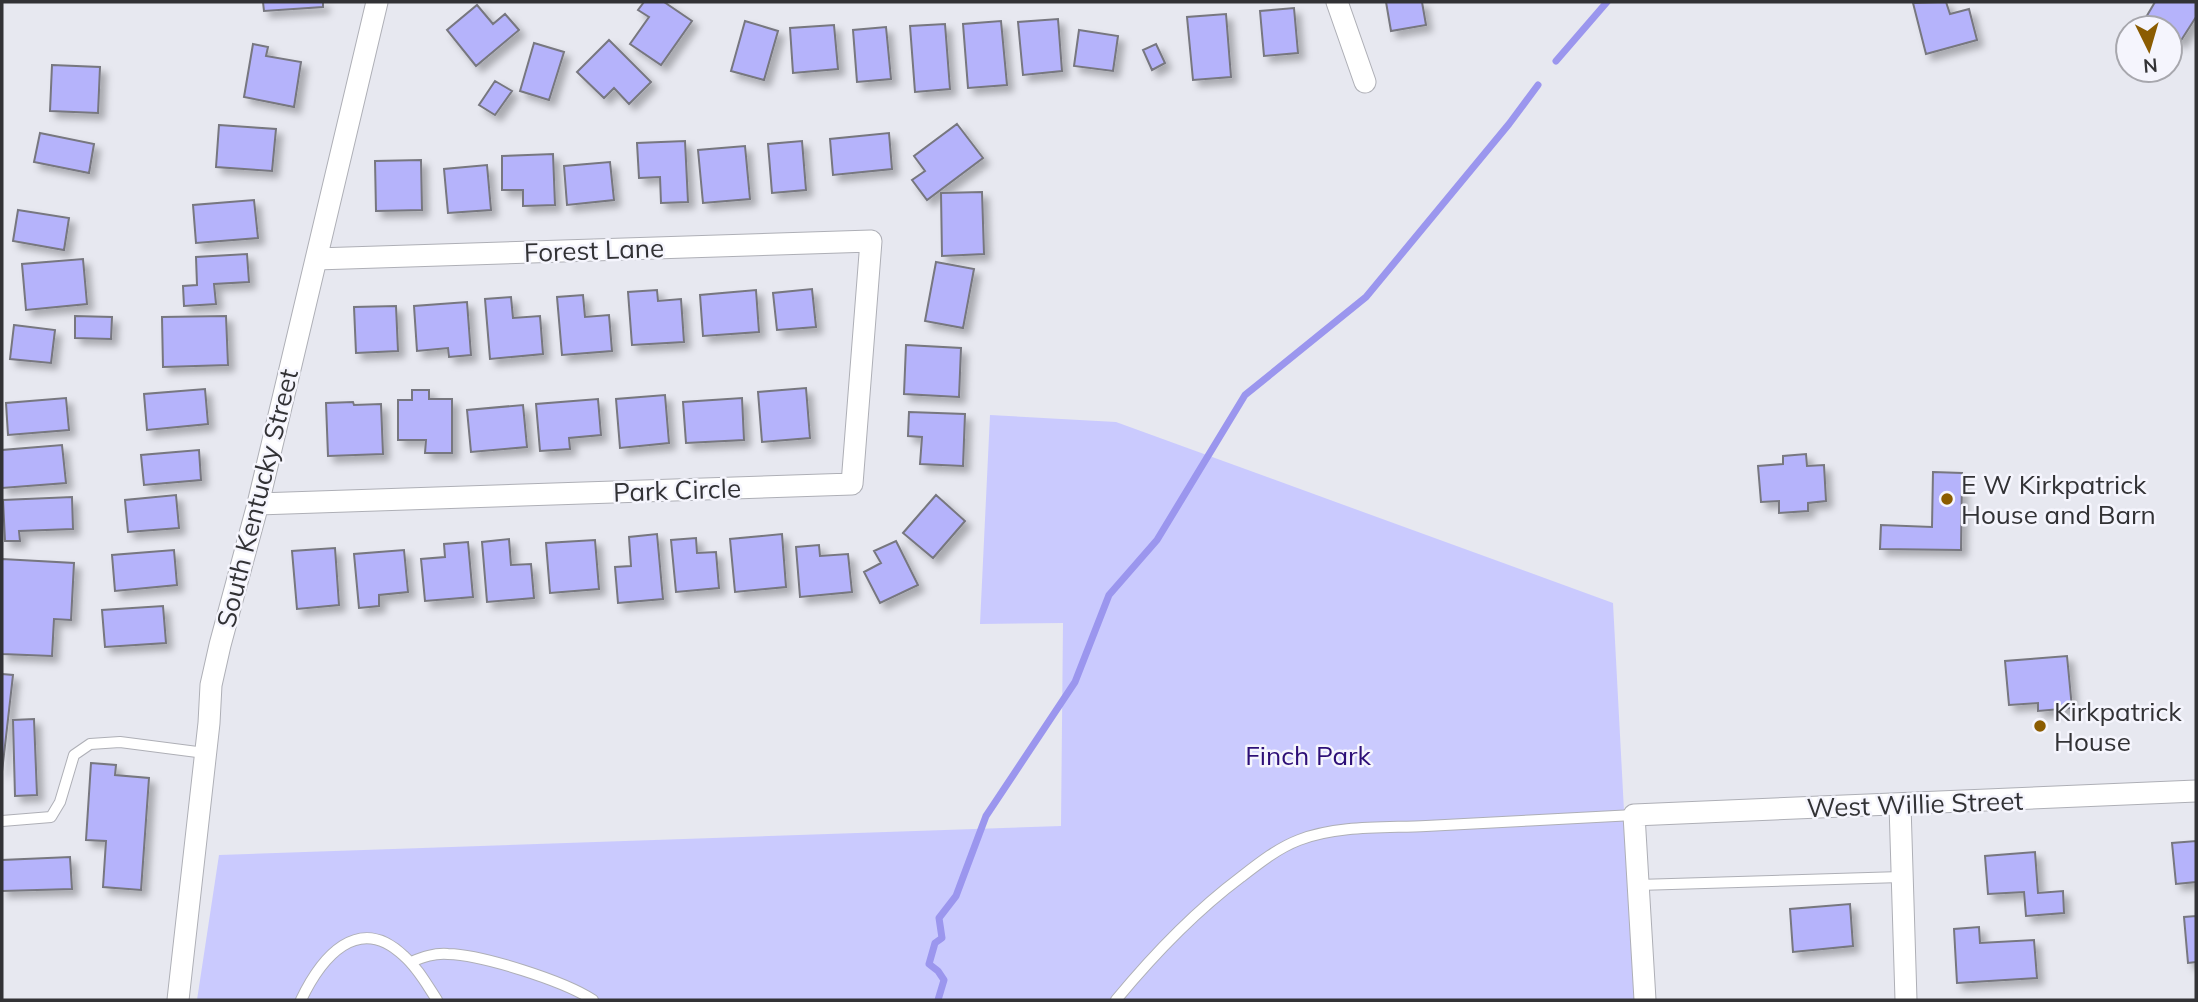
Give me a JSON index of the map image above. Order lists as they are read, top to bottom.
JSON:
{
  "streets": {
    "street": [
      "Forest Lane",
      "Park Circle",
      "South Kentucky Street",
      "West Willie Street"
    ]
  },
  "crossings": [
    ["Forest Lane", "Park Circle"],
    ["Forest Lane", "South Kentucky Street"],
    ["Park Circle", "South Kentucky Street"]
  ],
  "parks": ["Finch Park"],
  "places": ["E W Kirkpatrick House and Barn", "Kirkpatrick House"],
  "north": "bottom"
}
